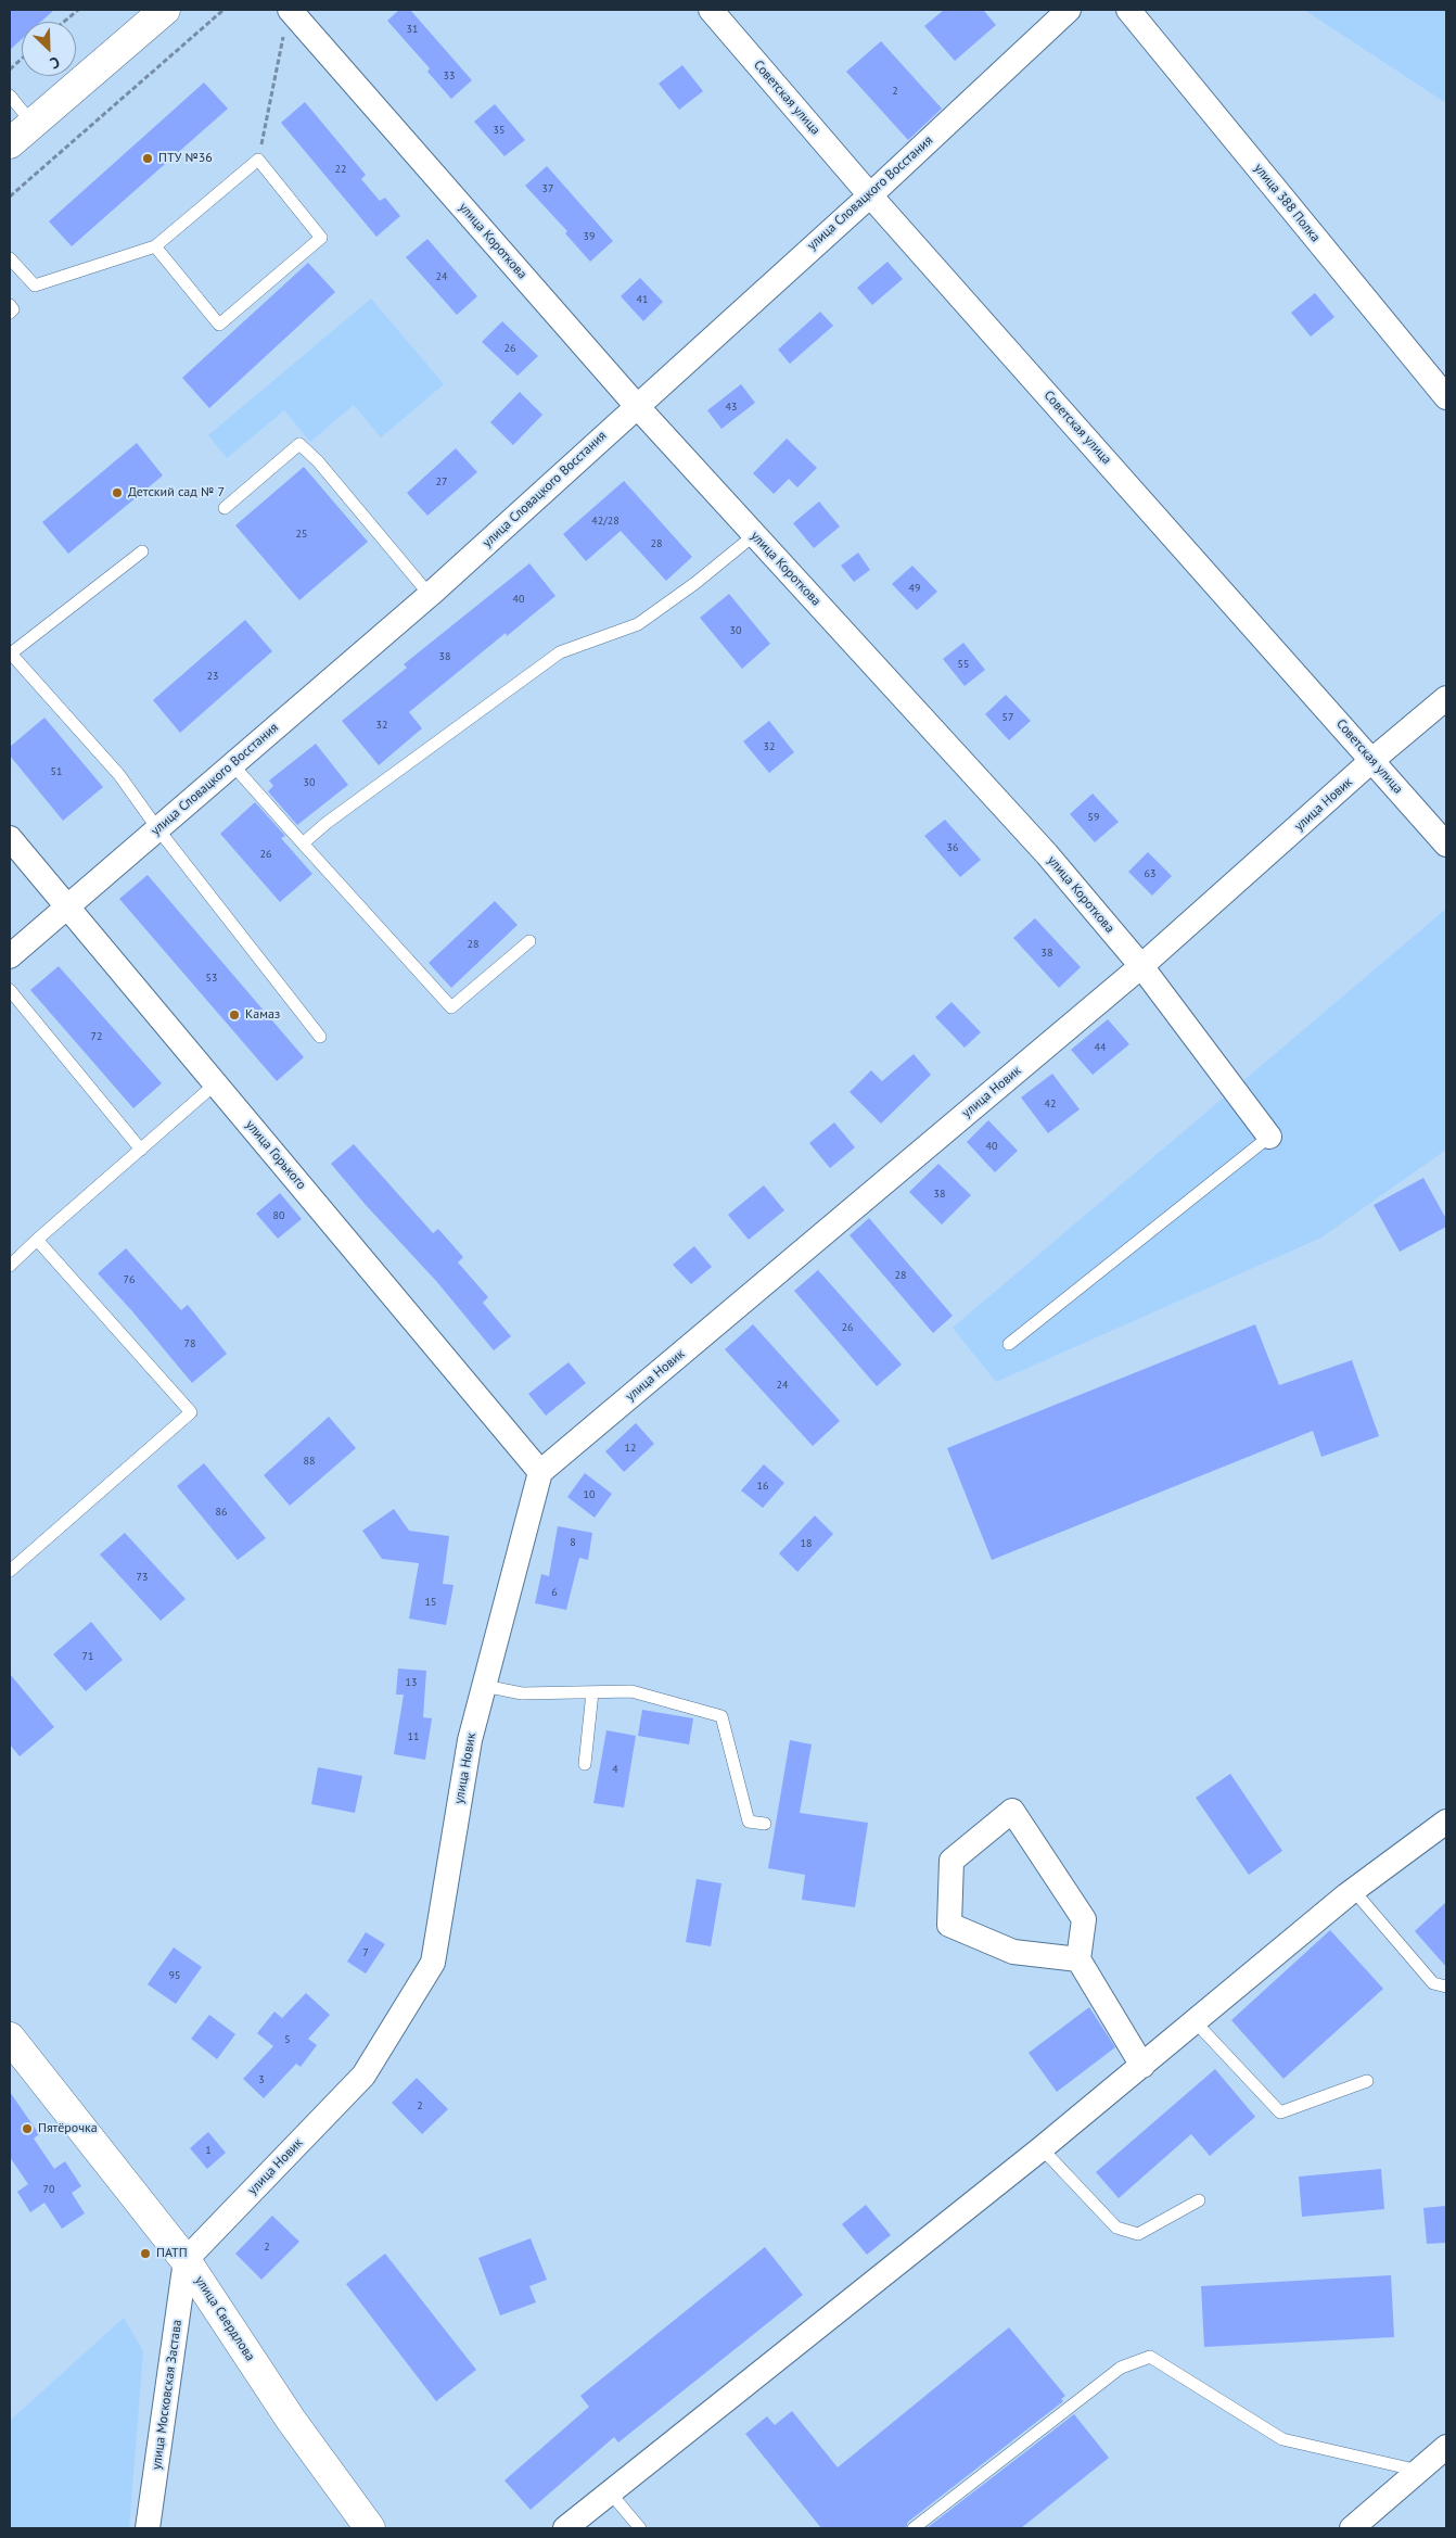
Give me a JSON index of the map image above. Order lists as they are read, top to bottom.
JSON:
{
  "streets": {
    "main road": ["улица Свердлова"],
    "street": [
      "Советская улица",
      "улица Словацкого Восстания",
      "улица 388 Полка",
      "улица Короткова",
      "улица Новик",
      "улица Горького",
      "улица Московская Застава"
    ]
  },
  "crossings": [
    ["Советская улица", "улица Словацкого Восстания"],
    ["Советская улица", "улица Новик"],
    ["улица Словацкого Восстания", "улица Короткова"],
    ["улица Словацкого Восстания", "улица Горького"],
    ["улица Короткова", "улица Новик"],
    ["улица Новик", "улица Горького"],
    ["улица Новик", "улица Свердлова"],
    ["улица Новик", "улица Московская Застава"],
    ["улица Свердлова", "улица Московская Застава"]
  ],
  "places": [
    "ПТУ №36",
    "Детский сад № 7",
    "Камаз",
    "Пятёрочка",
    "ПАТП"
  ],
  "house_numbers": [
    "31",
    "33",
    "2",
    "35",
    "22",
    "37",
    "39",
    "24",
    "41",
    "26",
    "43",
    "27",
    "42/28",
    "25",
    "28",
    "49",
    "40",
    "30",
    "38",
    "55",
    "23",
    "57",
    "32",
    "32",
    "51",
    "30",
    "59",
    "36",
    "26",
    "63",
    "28",
    "38",
    "53",
    "72",
    "44",
    "42",
    "40",
    "38",
    "80",
    "28",
    "76",
    "26",
    "78",
    "24",
    "12",
    "88",
    "16",
    "10",
    "86",
    "8",
    "18",
    "73",
    "6",
    "15",
    "71",
    "13",
    "11",
    "4",
    "7",
    "95",
    "5",
    "3",
    "2",
    "1",
    "70",
    "2"
  ],
  "north": "bottom right"
}
